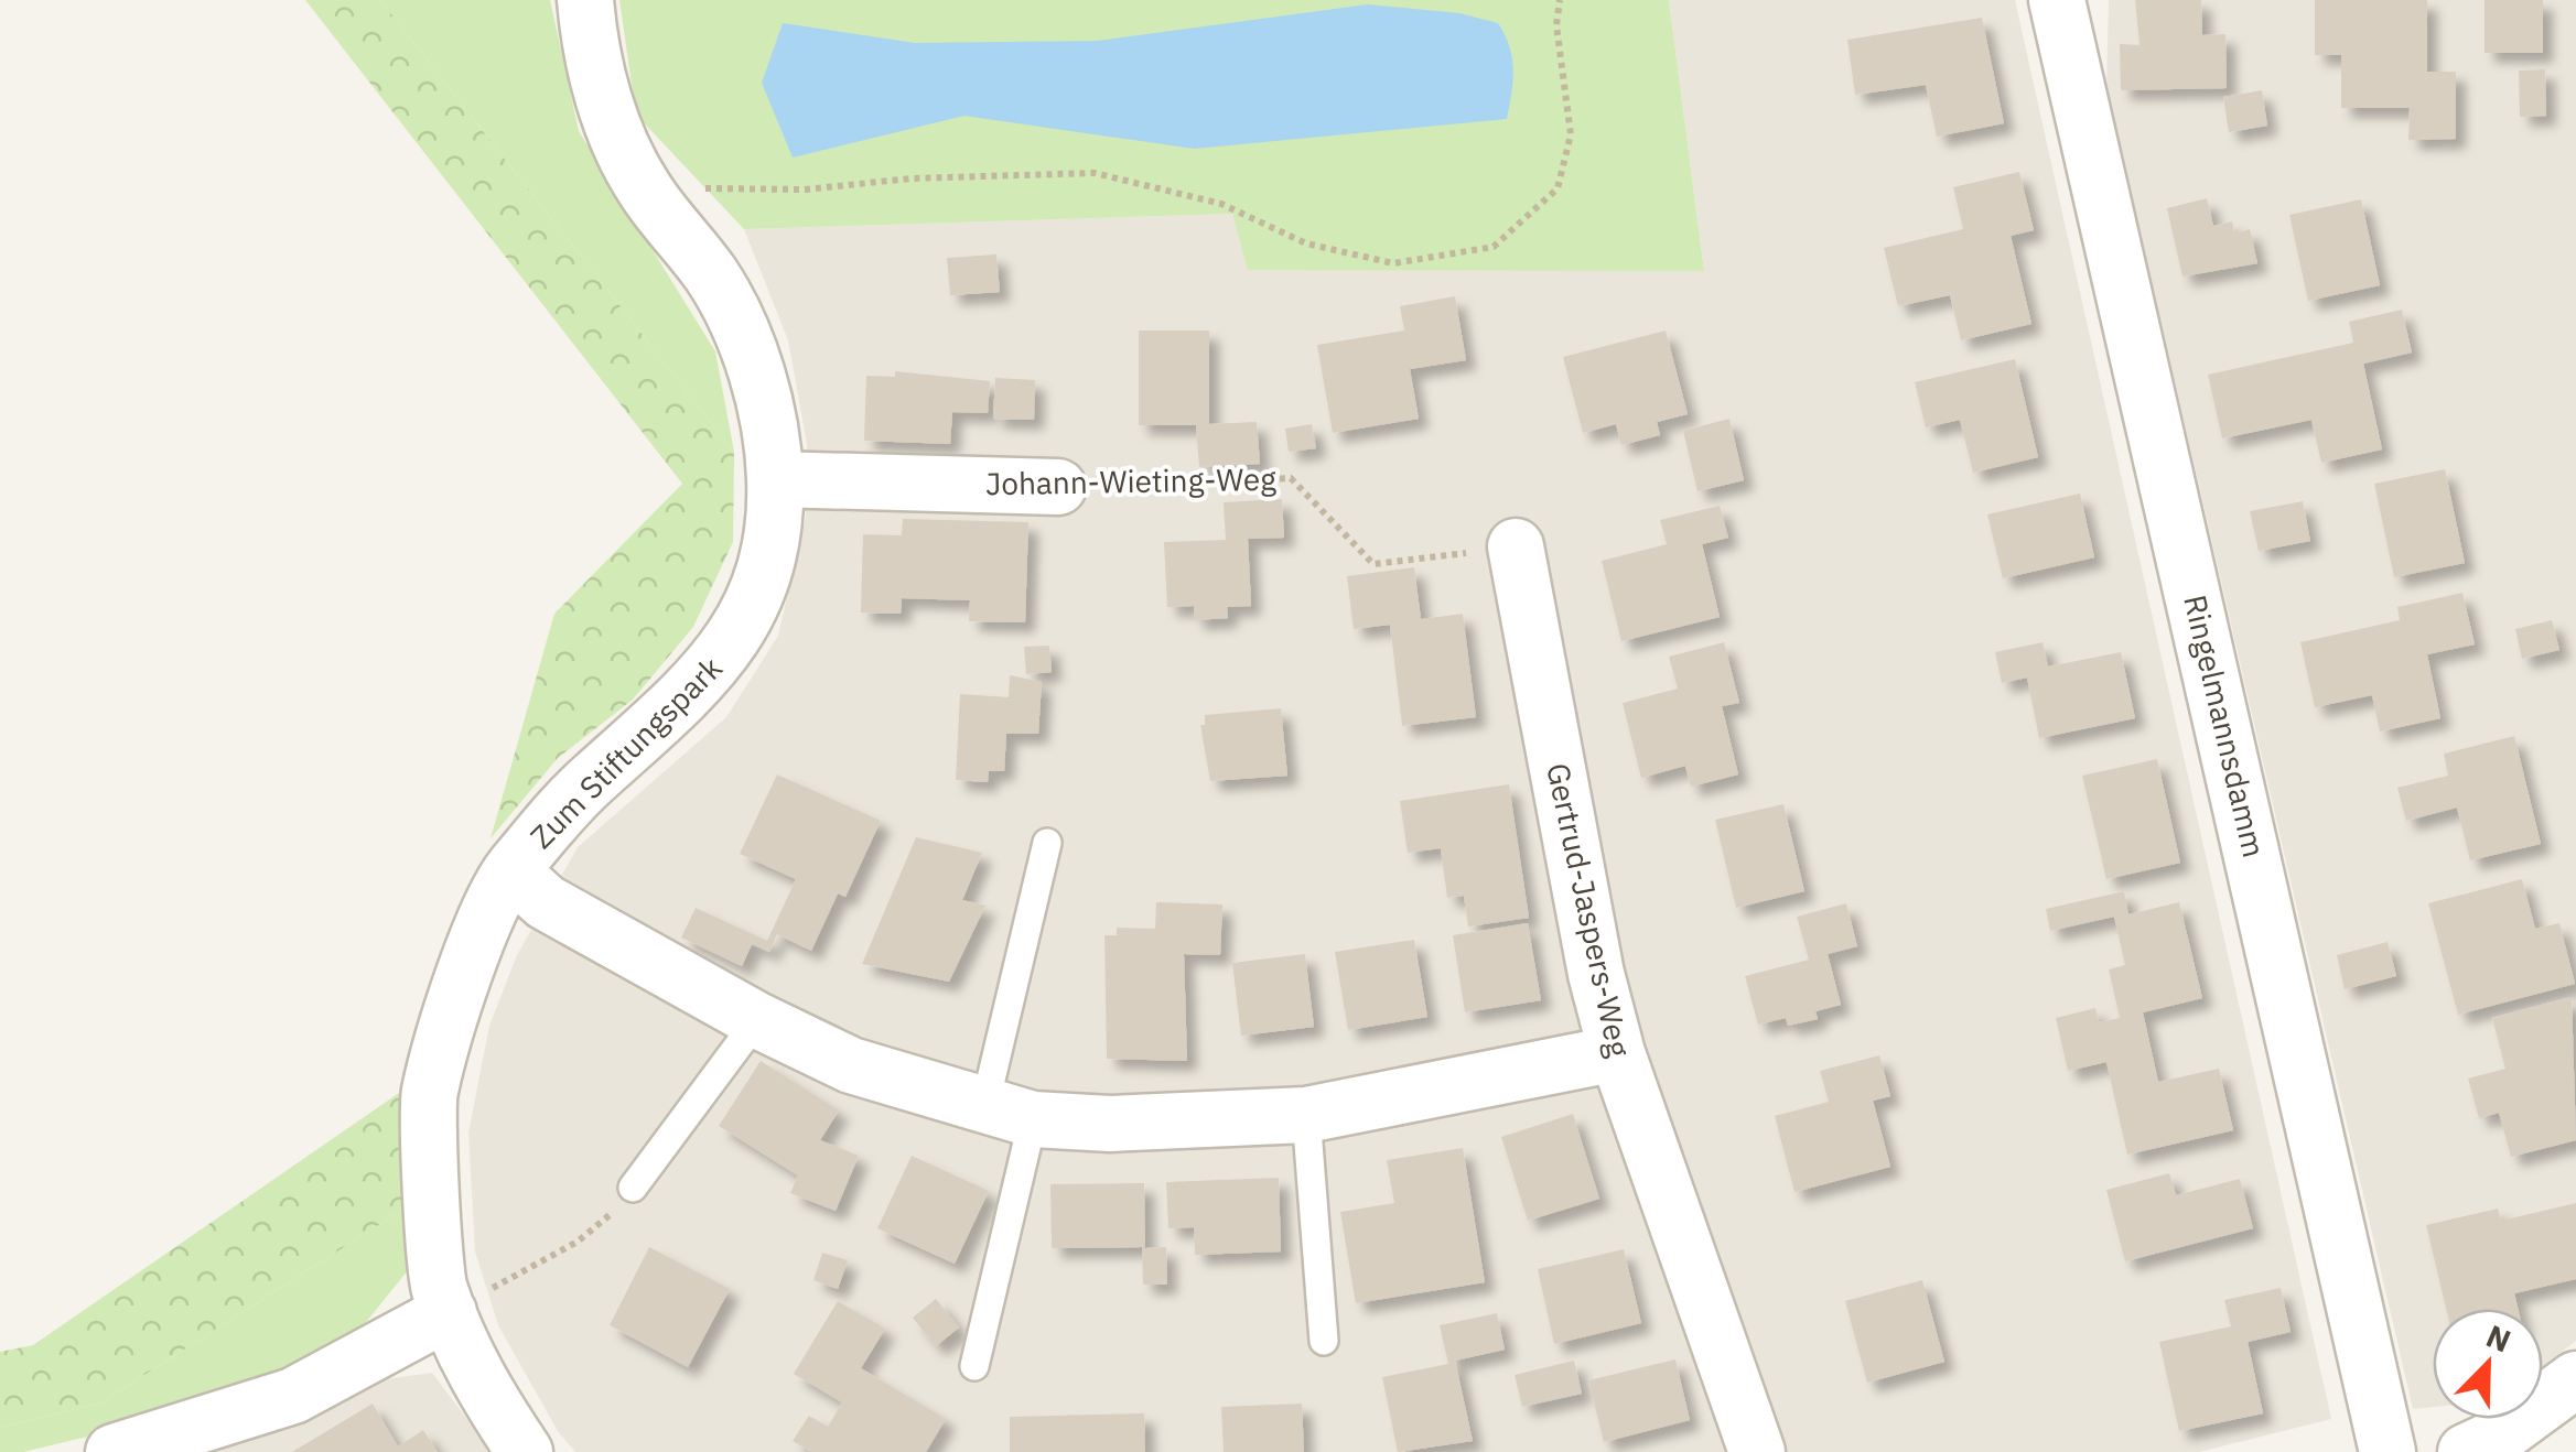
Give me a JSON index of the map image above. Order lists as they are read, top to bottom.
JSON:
{
  "streets": {
    "street": [
      "Johann-Wieting-Weg",
      "Ringelmannsdamm",
      "Zum Stiftungspark",
      "Gertrud-Jaspers-Weg"
    ]
  },
  "crossings": [
    ["Johann-Wieting-Weg", "Zum Stiftungspark"],
    ["Johann-Wieting-Weg", "Gertrud-Jaspers-Weg"]
  ],
  "north": "top right"
}
